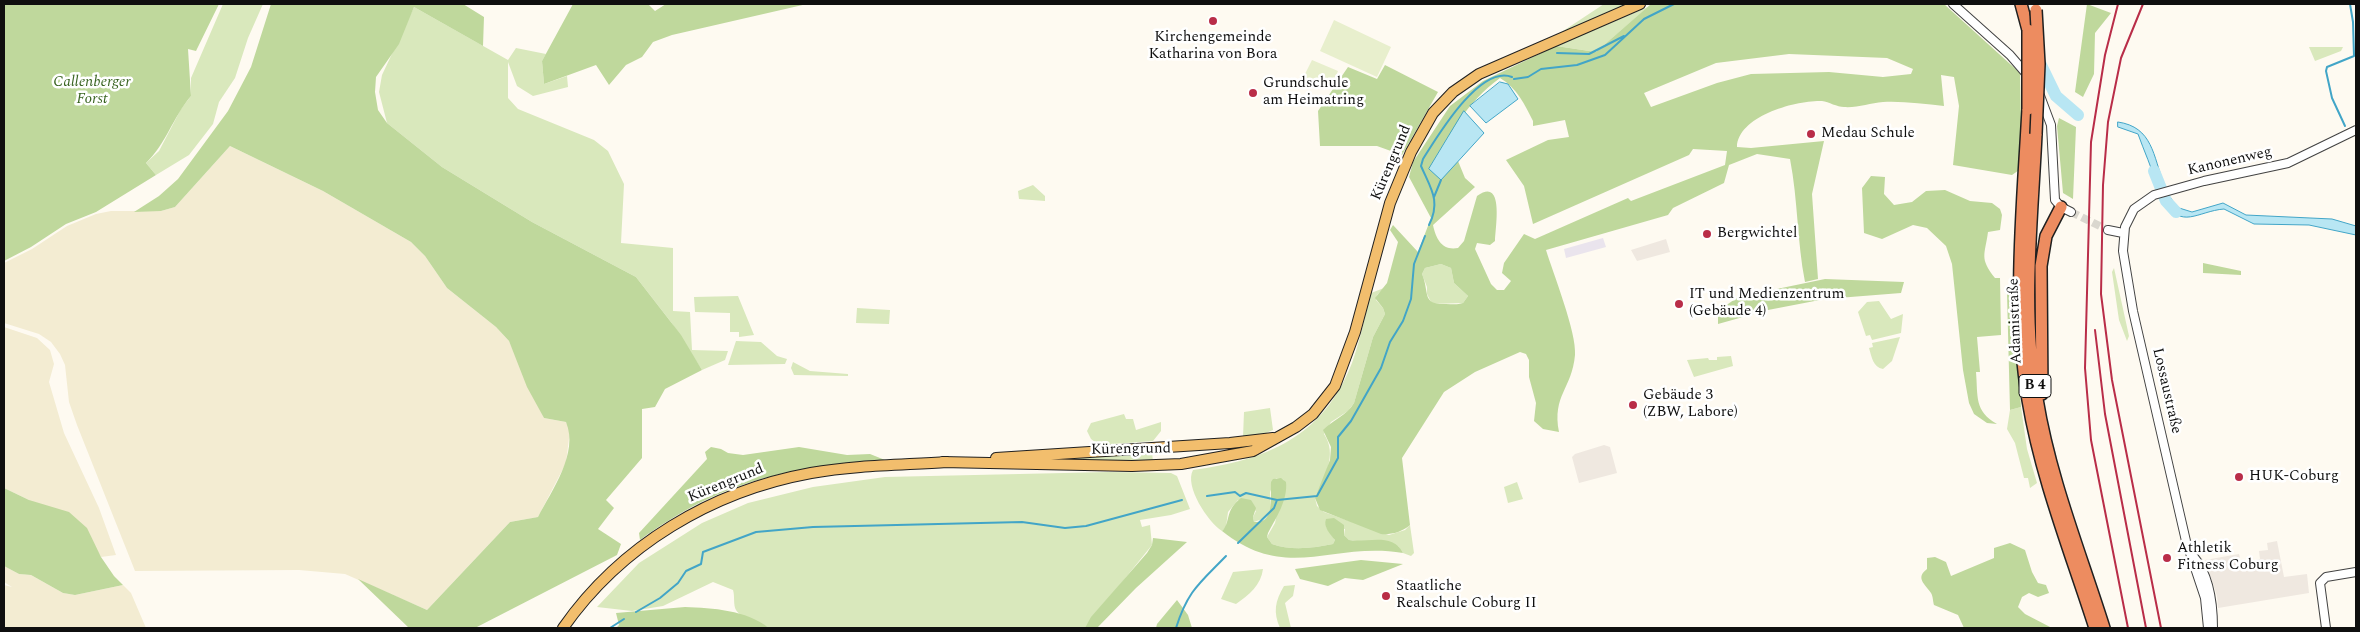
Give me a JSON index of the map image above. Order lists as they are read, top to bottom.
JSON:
{
  "streets": {
    "highway": ["Adamistraße", "B 4"],
    "main road": ["Kürengrund"],
    "street": ["Kanonenweg", "Lossaustraße"]
  },
  "crossings": [
    ["Kanonenweg", "Lossaustraße"]
  ],
  "parks": ["Callenberger Forst"],
  "places": [
    "Kirchengemeinde Katharina von Bora",
    "Grundschule am Heimatring",
    "Medau Schule",
    "Bergwichtel",
    "IT und Medienzentrum (Gebäude 4)",
    "Gebäude 3 (ZBW, Labore)",
    "HUK-Coburg",
    "Athletik Fitness Coburg",
    "Staatliche Realschule Coburg II"
  ]
}
